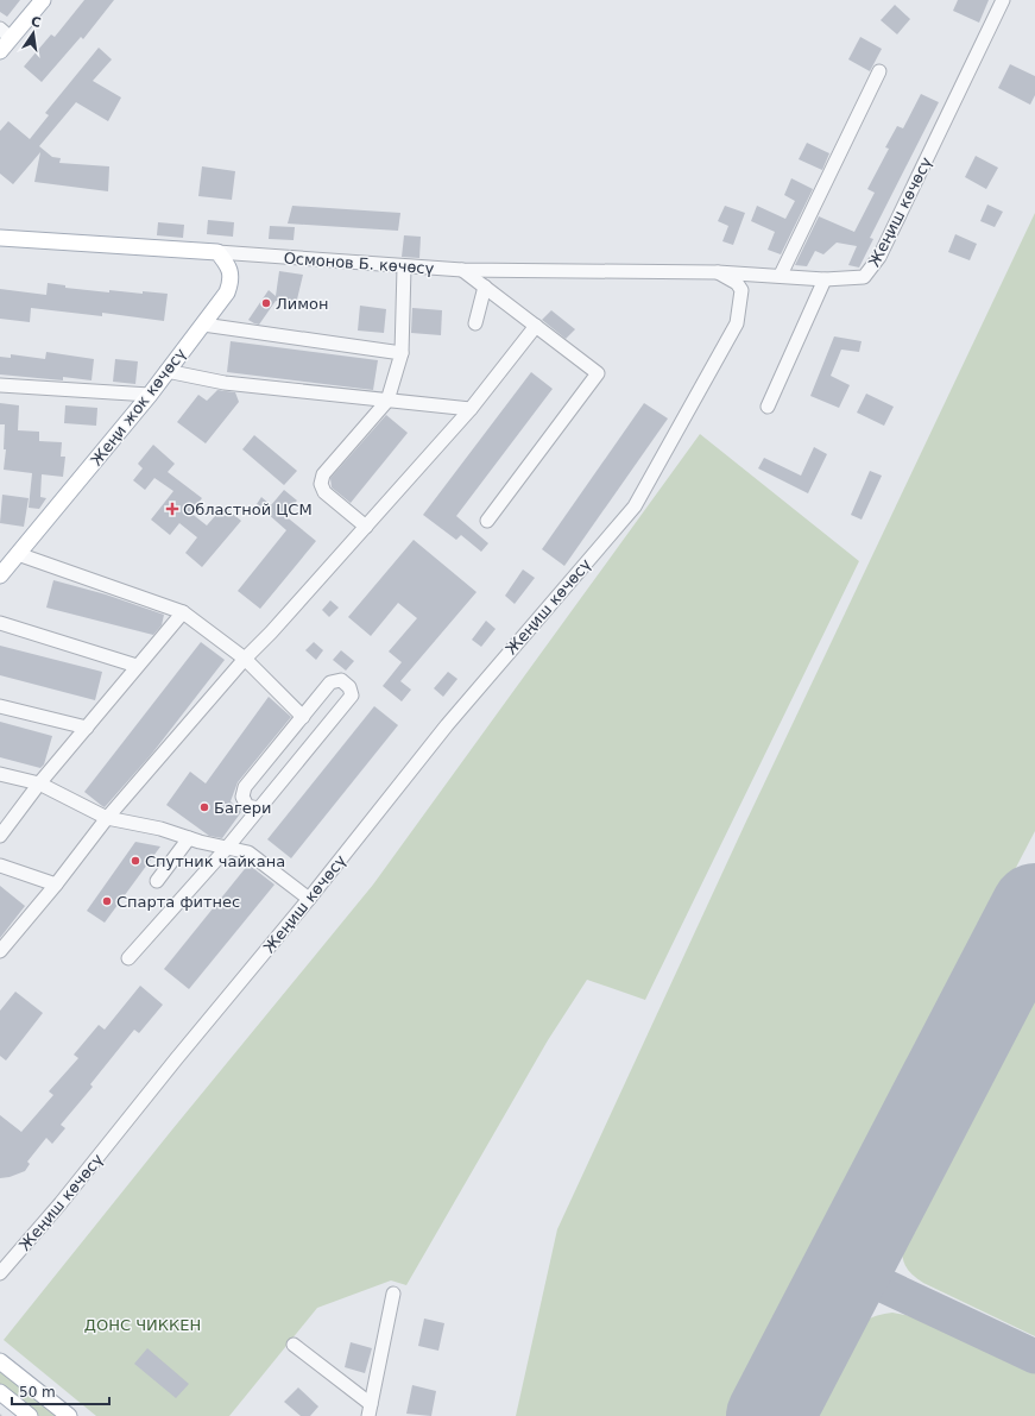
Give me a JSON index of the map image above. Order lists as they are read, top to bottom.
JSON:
{
  "streets": {
    "main road": ["Осмонов Б. көчөсү", "Жеңи жок көчөсү"],
    "street": ["Жеңиш көчөсү"]
  },
  "crossings": [
    ["Жеңиш көчөсү", "Осмонов Б. көчөсү"],
    ["Осмонов Б. көчөсү", "Жеңи жок көчөсү"]
  ],
  "parks": ["ДОНС ЧИККЕН"],
  "places": {
    "other": [
      "Лимон",
      "Багери",
      "Спутник чайкана",
      "Спарта фитнес"
    ],
    "health": ["Областной ЦСМ"]
  },
  "scale_bar": "50 m",
  "north": "top"
}
